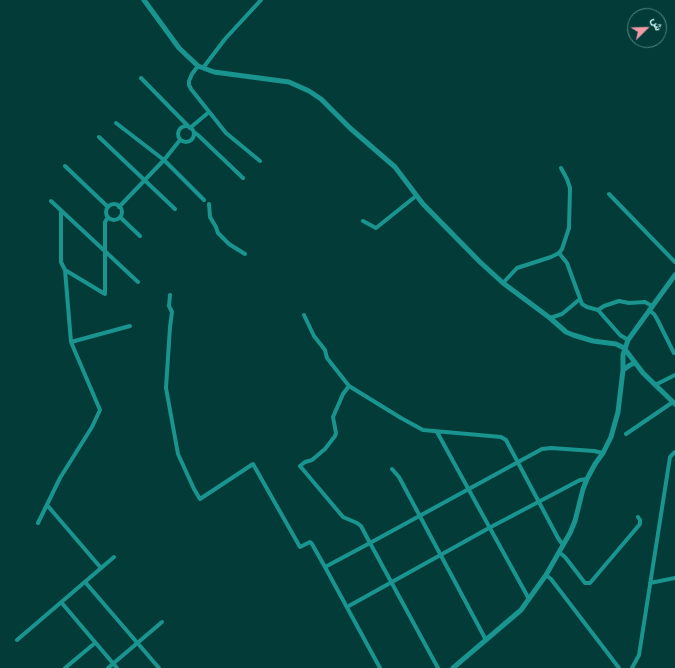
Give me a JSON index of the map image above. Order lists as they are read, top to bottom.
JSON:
{
  "north": "top right"
}
